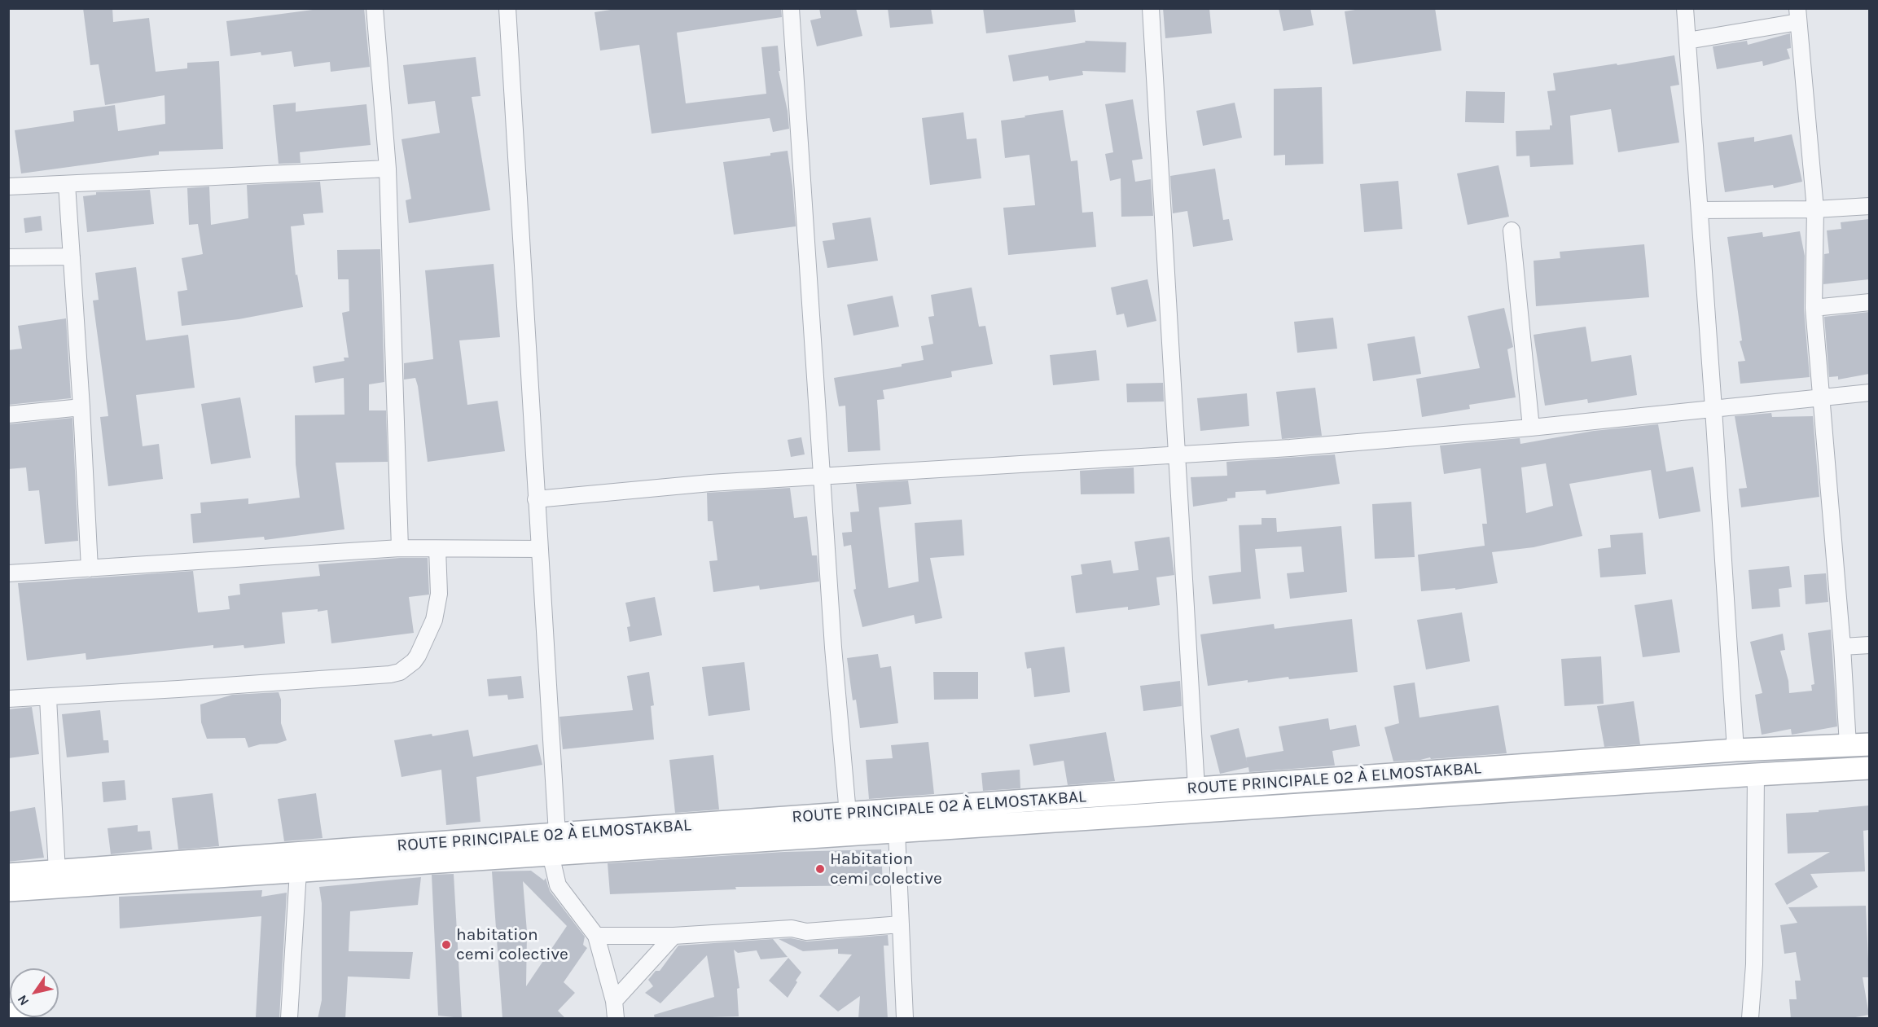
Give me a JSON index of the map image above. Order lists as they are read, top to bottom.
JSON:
{
  "streets": {
    "main road": ["ROUTE PRINCIPALE 02 À ELMOSTAKBAL"]
  },
  "places": ["Habitation cemi colective", "habitation cemi colective"],
  "north": "bottom left"
}
